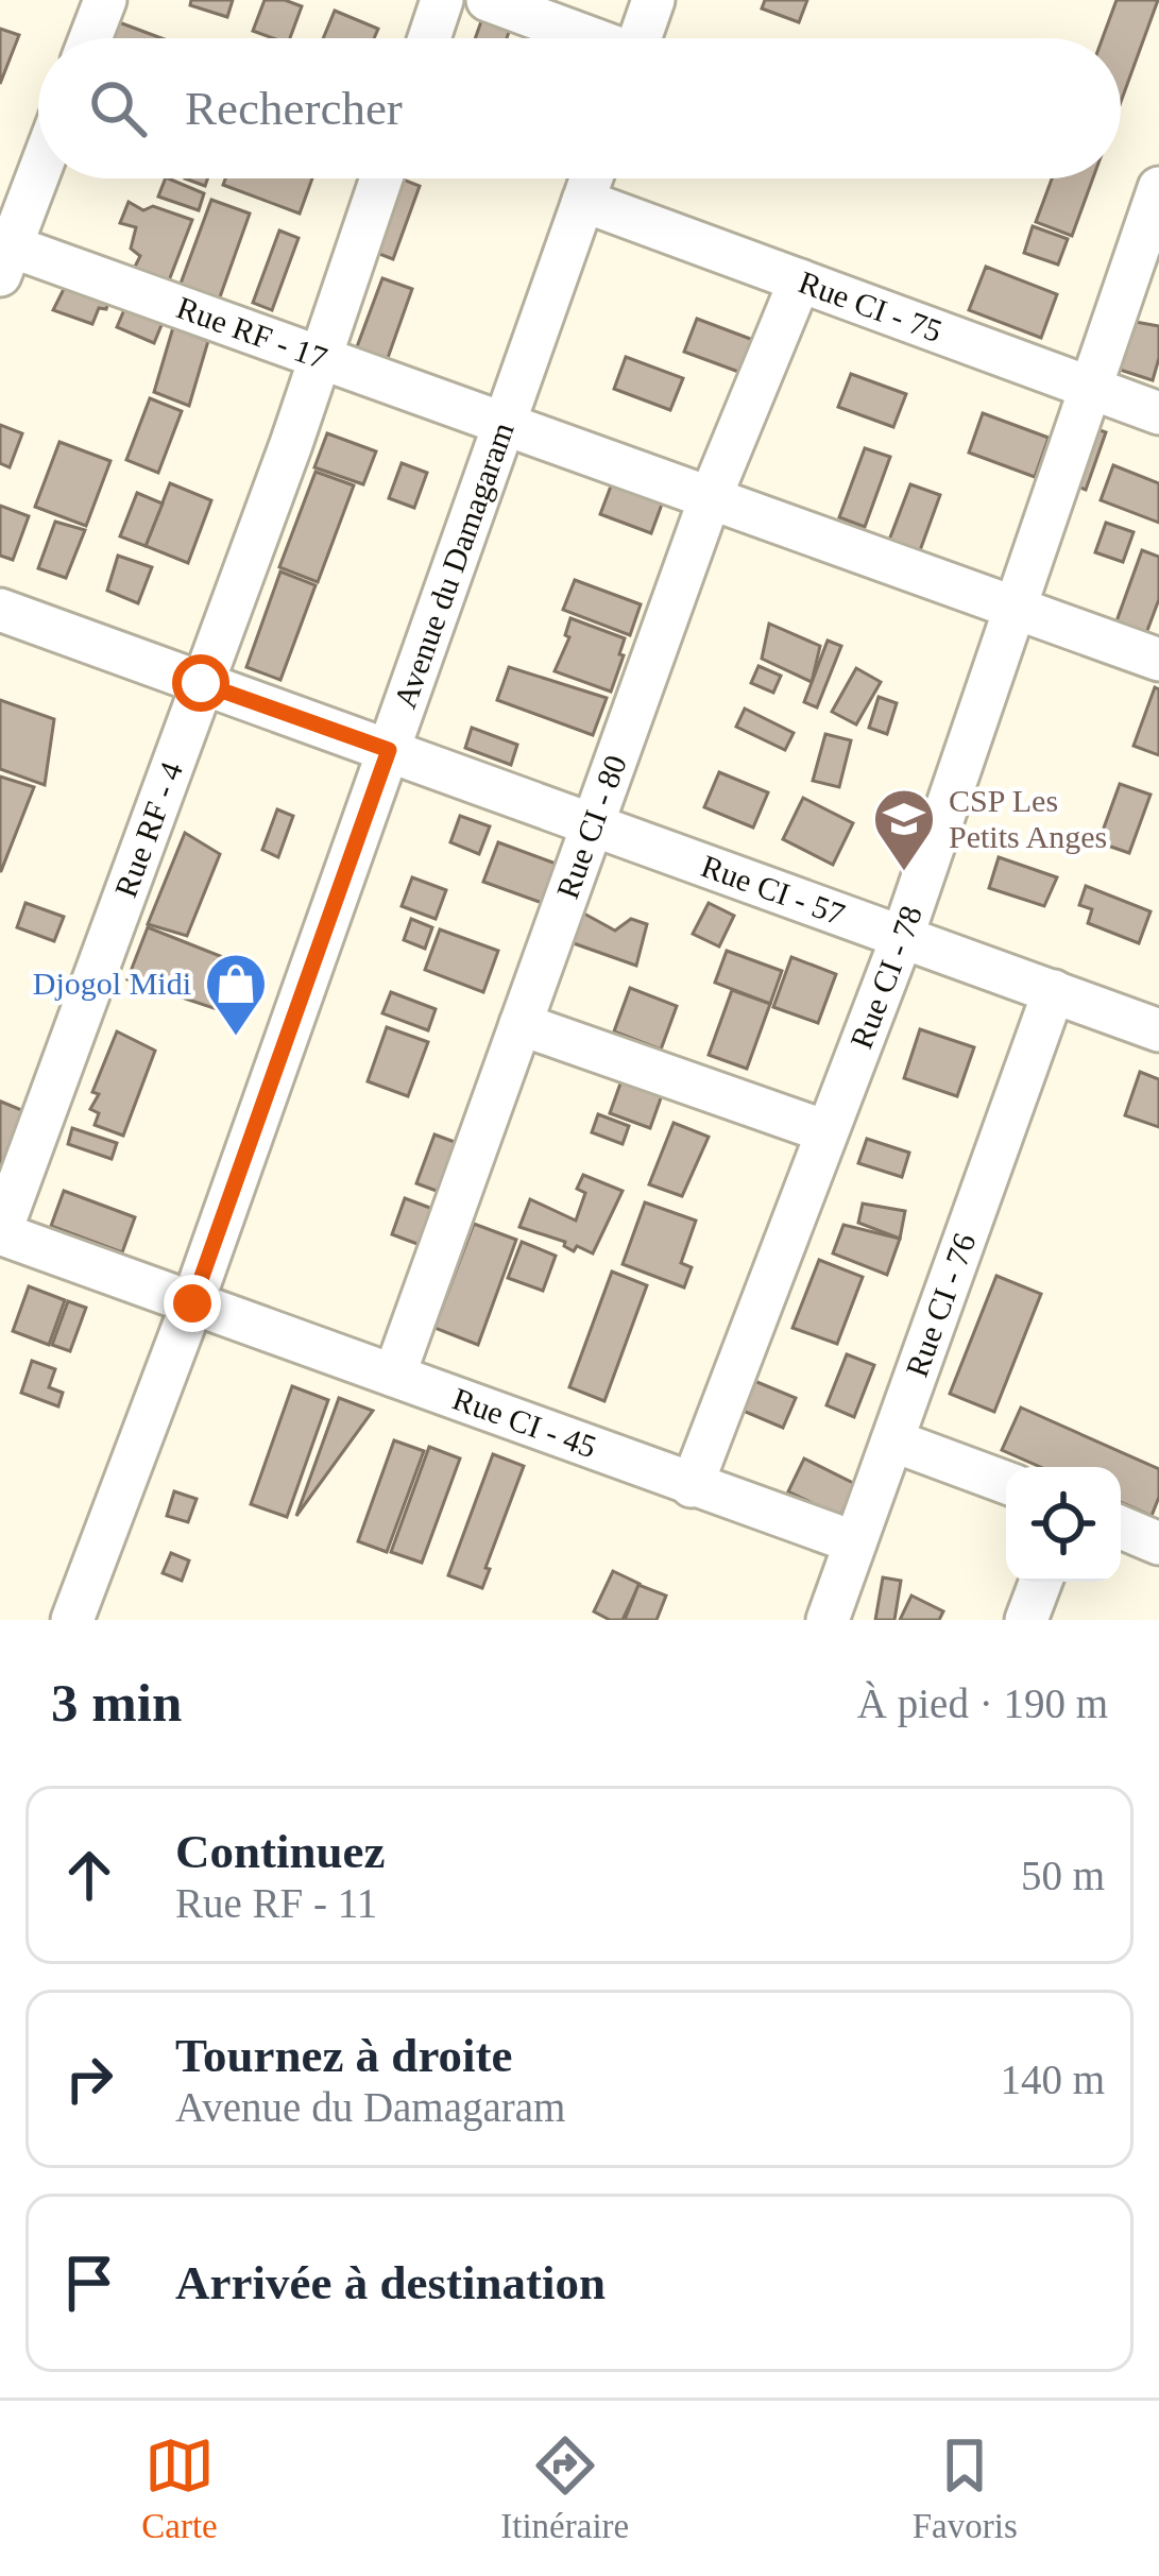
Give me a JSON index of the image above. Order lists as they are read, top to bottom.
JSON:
{
  "streets": {
    "street": [
      "Rue CI - 75",
      "Rue RF - 17",
      "Avenue du Damagaram",
      "Rue CI - 80",
      "Rue RF - 4",
      "Rue CI - 57",
      "Rue CI - 78",
      "Rue CI - 76",
      "Rue CI - 45"
    ]
  },
  "crossings": [
    ["Rue CI - 75", "Avenue du Damagaram"],
    ["Rue CI - 75", "Rue CI - 80"],
    ["Rue CI - 75", "Rue CI - 78"],
    ["Rue RF - 17", "Avenue du Damagaram"],
    ["Rue RF - 17", "Rue CI - 80"],
    ["Rue RF - 17", "Rue RF - 4"],
    ["Rue RF - 17", "Rue CI - 78"],
    ["Avenue du Damagaram", "Rue CI - 57"],
    ["Avenue du Damagaram", "Rue CI - 45"],
    ["Rue CI - 80", "Rue CI - 57"],
    ["Rue CI - 80", "Rue CI - 45"],
    ["Rue RF - 4", "Rue CI - 57"],
    ["Rue RF - 4", "Rue CI - 45"],
    ["Rue CI - 57", "Rue CI - 78"],
    ["Rue CI - 57", "Rue CI - 76"],
    ["Rue CI - 78", "Rue CI - 45"],
    ["Rue CI - 76", "Rue CI - 45"]
  ],
  "places": {
    "school or university": ["CSP Les Petits Anges"],
    "shop": ["Djogol Midi"]
  },
  "page": {
    "search": "Rechercher",
    "heading": ["3 min", "À pied · 190 m"],
    "list": [
      ["Continuez", "Rue RF - 11", "50 m"],
      ["Tournez à droite", "Avenue du Damagaram", "140 m"],
      "Arrivée à destination"
    ],
    "nav": ["Carte", "Itinéraire", "Favoris"]
  }
}
